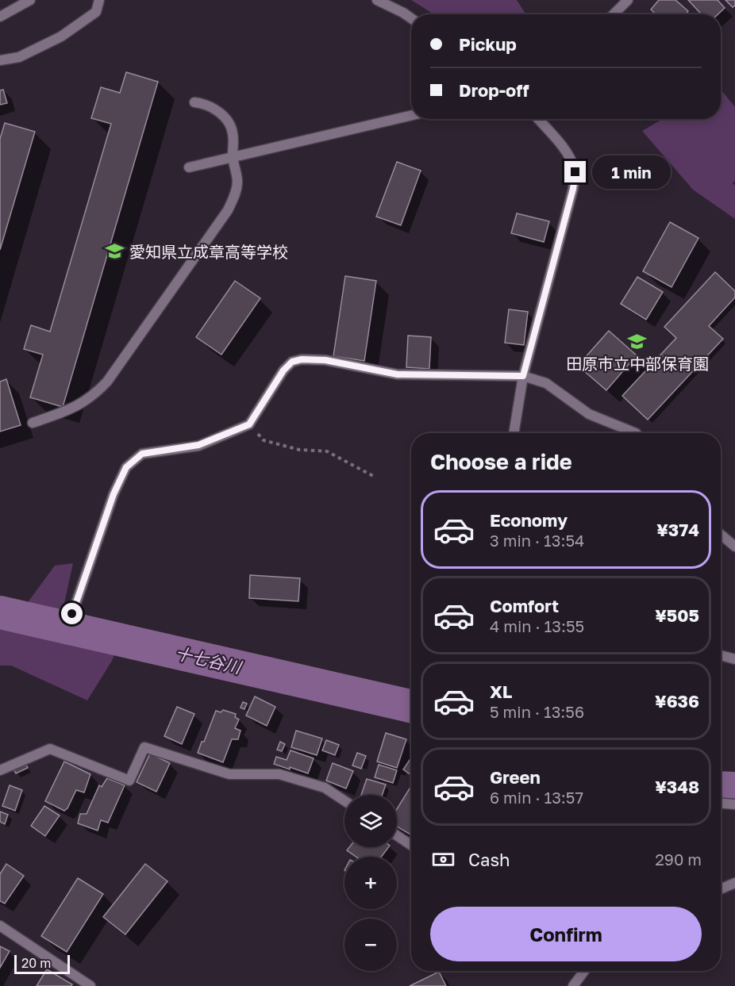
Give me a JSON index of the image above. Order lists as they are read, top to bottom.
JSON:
{
  "water": ["十七谷川"],
  "places": {
    "school or university": ["愛知県立成章高等学校", "田原市立中部保育園"]
  },
  "scale_bar": "20 m",
  "page": {
    "banner": ["Pickup", "Drop-off"],
    "bubble": "1 min",
    "heading": "Choose a ride",
    "list": [
      {
        "name": "Economy",
        "note": "3 min · 13:54",
        "value": "¥374"
      },
      {
        "name": "Comfort",
        "note": "4 min · 13:55",
        "value": "¥505"
      },
      {
        "name": "XL",
        "note": "5 min · 13:56",
        "value": "¥636"
      },
      {
        "name": "Green",
        "note": "6 min · 13:57",
        "value": "¥348"
      }
    ],
    "map_buttons": ["+", "−"],
    "pay": ["Cash", "290 m"],
    "buttons": "Confirm",
    "scale": "20 m"
  }
}
